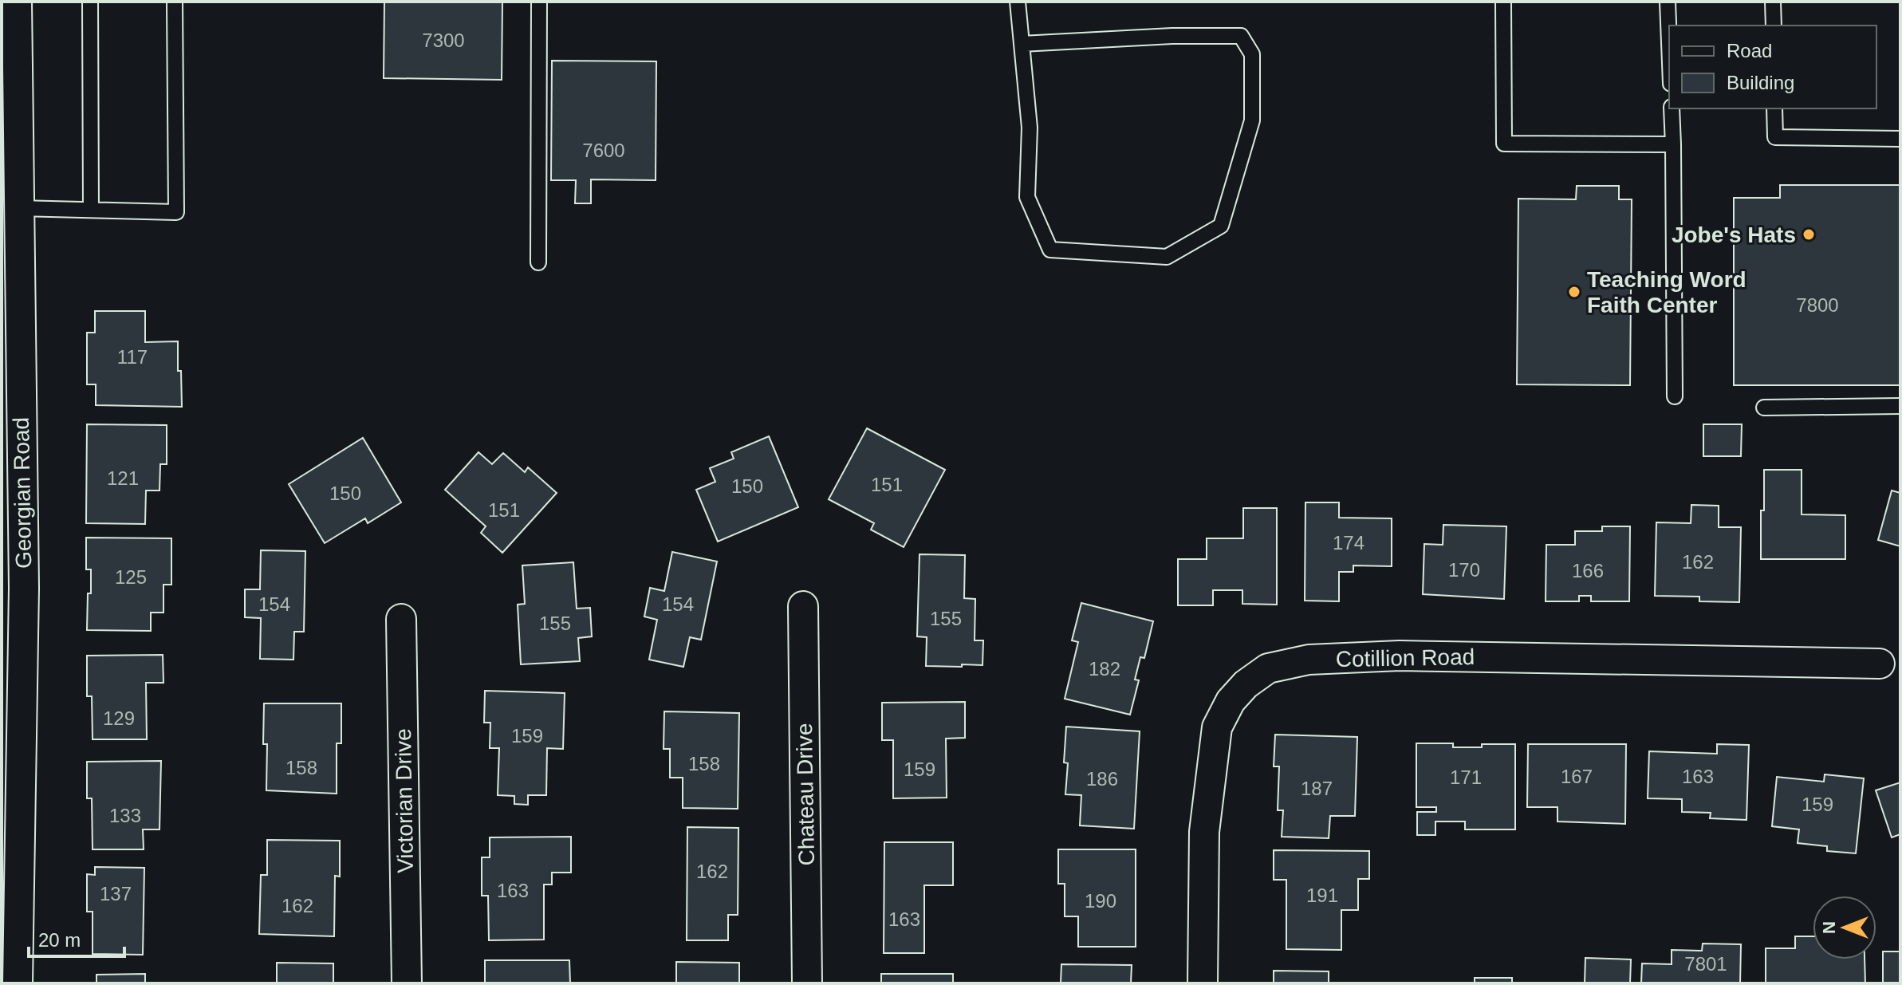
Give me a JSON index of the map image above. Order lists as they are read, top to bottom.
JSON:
{
  "streets": {
    "street": [
      "Georgian Road",
      "Cotillion Road",
      "Chateau Drive",
      "Victorian Drive"
    ]
  },
  "places": ["Jobe's Hats", "Teaching Word Faith Center"],
  "house_numbers": [
    "7300",
    "7600",
    "7800",
    "117",
    "121",
    "151",
    "150",
    "150",
    "151",
    "174",
    "162",
    "170",
    "166",
    "125",
    "154",
    "154",
    "155",
    "155",
    "182",
    "129",
    "159",
    "158",
    "158",
    "159",
    "167",
    "163",
    "171",
    "186",
    "187",
    "159",
    "133",
    "162",
    "163",
    "137",
    "191",
    "190",
    "162",
    "163",
    "7801"
  ],
  "legend": ["Road", "Building"],
  "scale_bar": "20 m",
  "north": "left"
}
